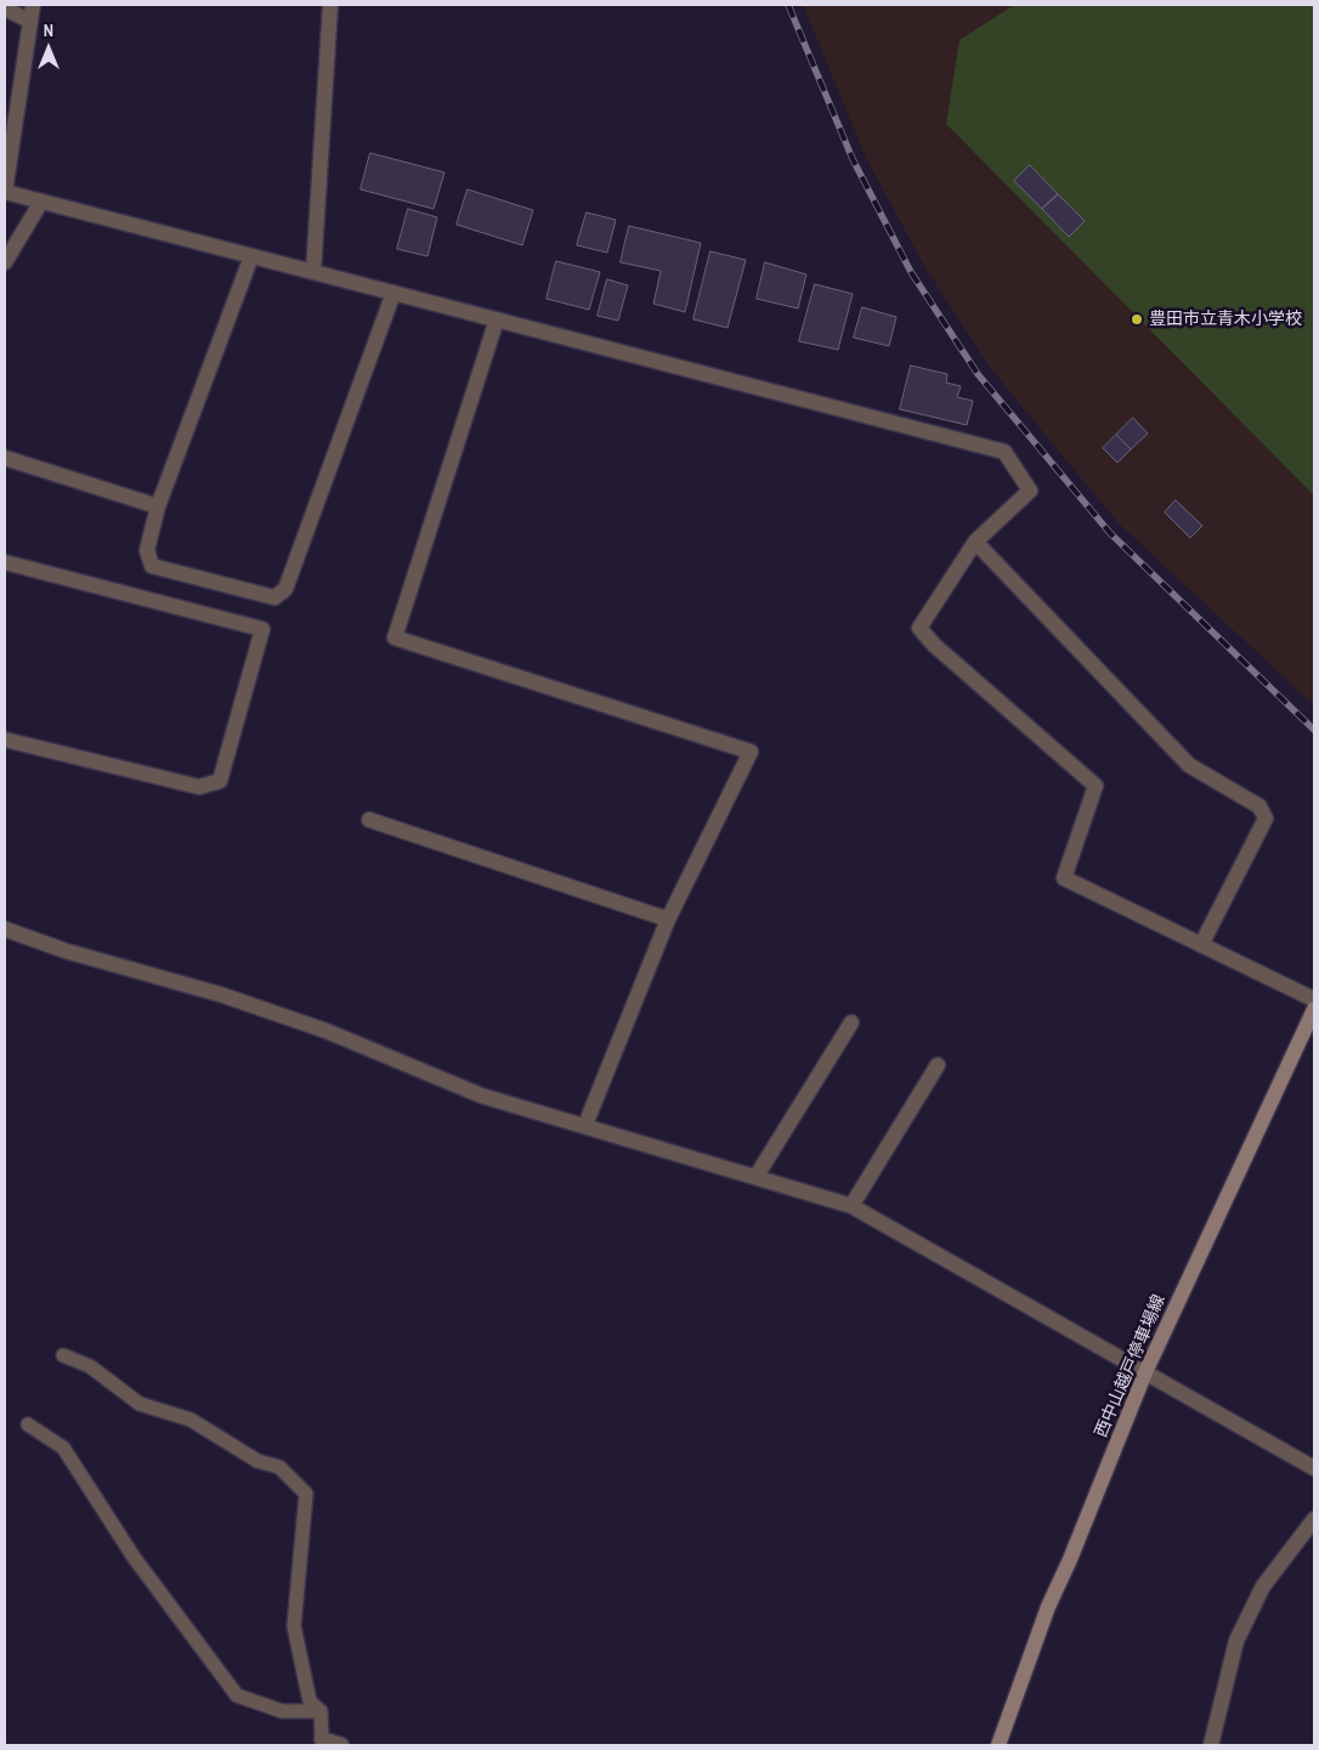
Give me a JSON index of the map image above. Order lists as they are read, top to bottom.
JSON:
{
  "streets": {
    "main road": ["西中山越戸停車場線"]
  },
  "places": ["豊田市立青木小学校"],
  "north": "top"
}
